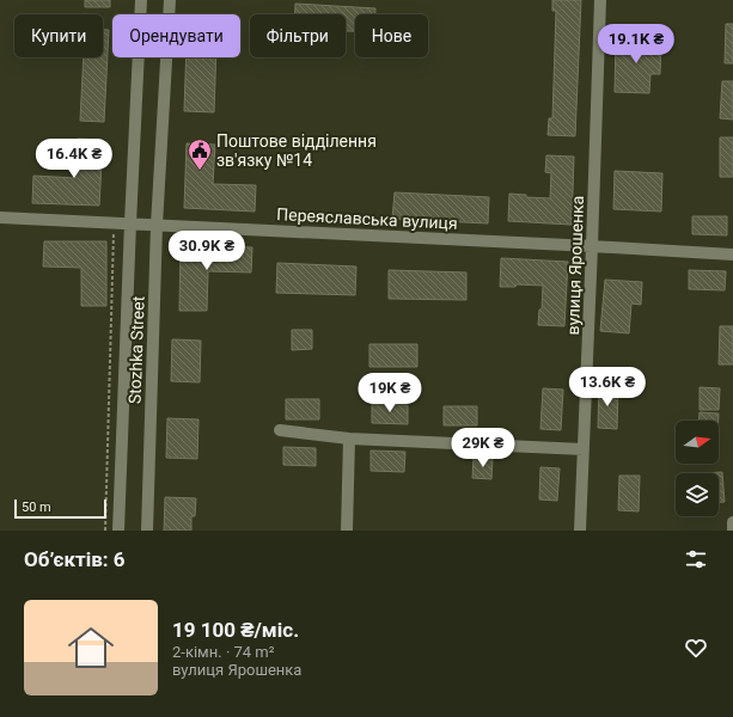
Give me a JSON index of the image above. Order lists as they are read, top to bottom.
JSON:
{
  "streets": {
    "street": ["Переяславська вулиця", "вулиця Ярошенка", "Stozhka Street"]
  },
  "crossings": [
    ["Переяславська вулиця", "вулиця Ярошенка"],
    ["Переяславська вулиця", "Stozhka Street"]
  ],
  "places": {
    "public building": ["Поштове відділення зв'язку №14"]
  },
  "scale_bar": "50 m",
  "north": "right",
  "page": {
    "chip": [
      "Купити",
      "Орендувати",
      "Фільтри",
      "Нове"
    ],
    "price": [
      "19.1K ₴",
      "16.4K ₴",
      "30.9K ₴",
      "13.6K ₴",
      "19K ₴",
      "29K ₴"
    ],
    "scale": "50 m",
    "heading": "Об’єктів: 6",
    "list": [
      {
        "name": "19 100 ₴/міс.",
        "note": "2-кімн. · 74 m² · вулиця Ярошенка"
      }
    ]
  }
}
